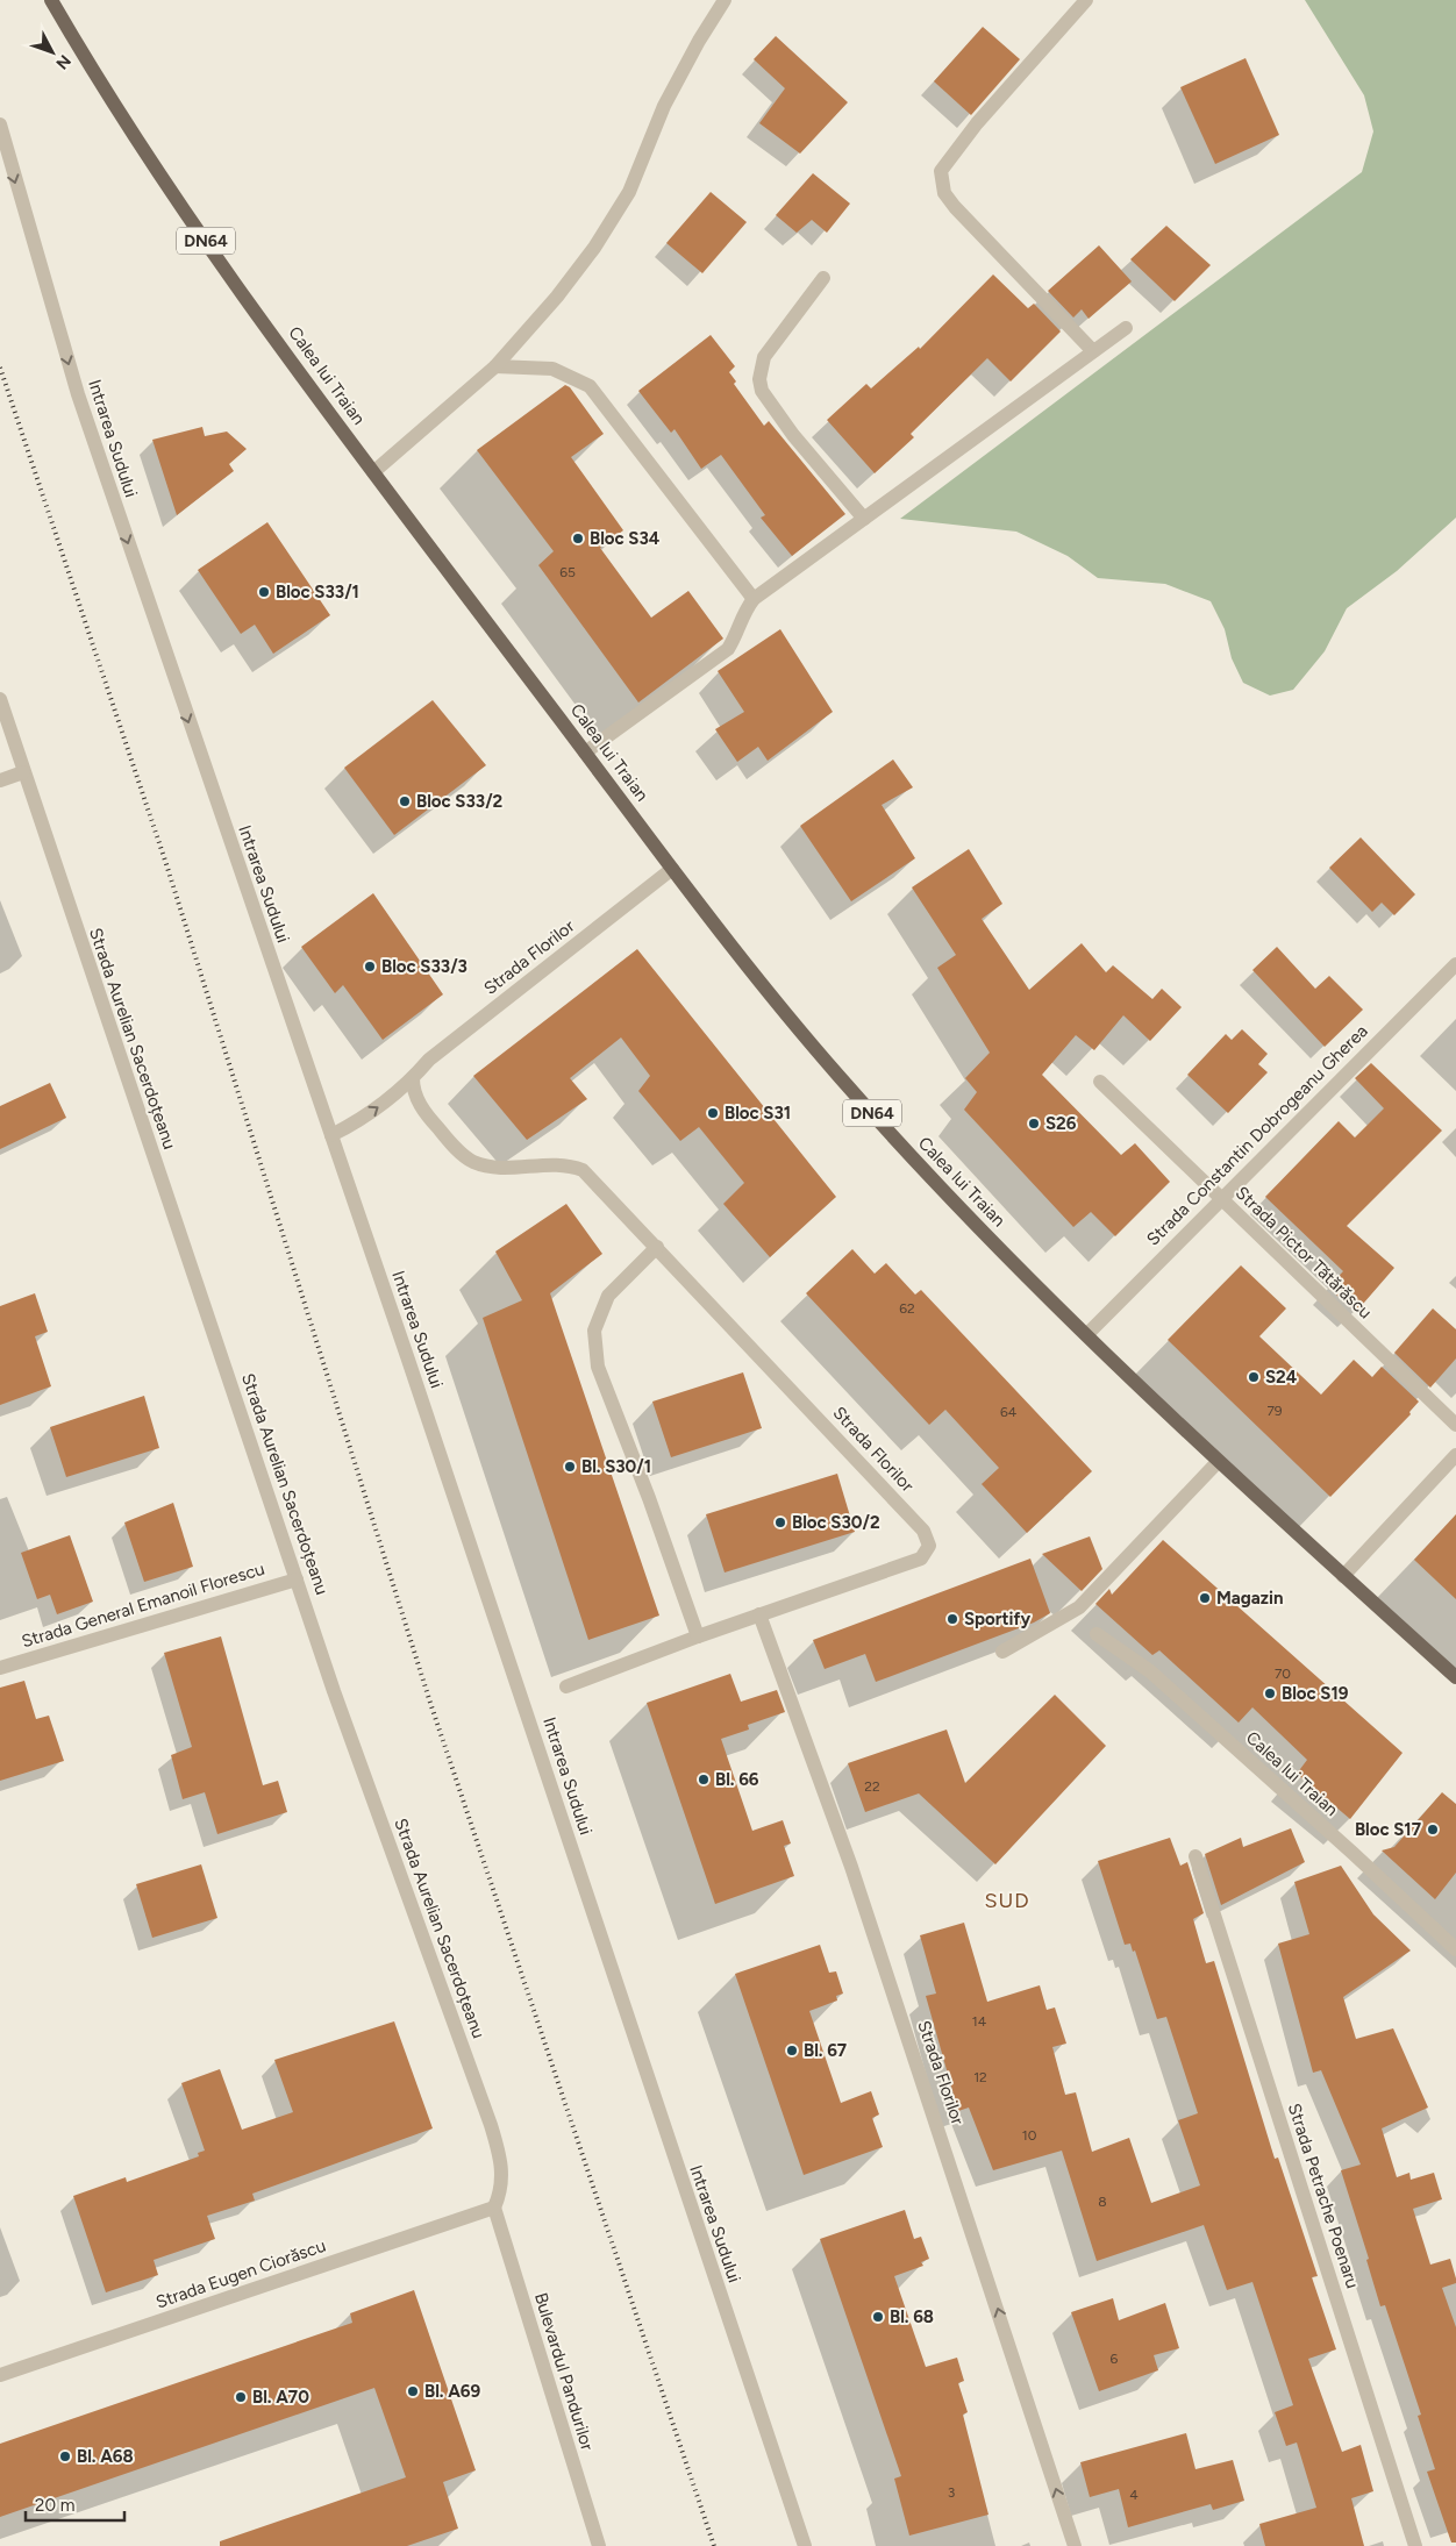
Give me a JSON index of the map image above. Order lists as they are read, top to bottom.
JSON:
{
  "streets": {
    "main road": ["DN64", "Calea lui Traian"],
    "street": [
      "Intrarea Sudului",
      "Strada Florilor",
      "Strada Aurelian Sacerdoțeanu",
      "Strada Constantin Dobrogeanu Gherea",
      "Strada Pictor Tătărăscu",
      "Strada General Emanoil Florescu",
      "Strada Petrache Poenaru",
      "Strada Eugen Ciorăscu",
      "Bulevardul Pandurilor"
    ]
  },
  "crossings": [
    ["Calea lui Traian", "Strada Florilor"],
    ["Calea lui Traian", "Strada Constantin Dobrogeanu Gherea"],
    ["Intrarea Sudului", "Strada Florilor"],
    ["Strada Aurelian Sacerdoțeanu", "Strada General Emanoil Florescu"],
    ["Strada Aurelian Sacerdoțeanu", "Strada Eugen Ciorăscu"],
    ["Strada Aurelian Sacerdoțeanu", "Bulevardul Pandurilor"],
    ["Strada Constantin Dobrogeanu Gherea", "Strada Pictor Tătărăscu"],
    ["Strada Eugen Ciorăscu", "Bulevardul Pandurilor"]
  ],
  "one_way": ["Intrarea Sudului", "Strada Florilor"],
  "districts": ["SUD"],
  "places": [
    "Bloc S34",
    "Bloc S33/1",
    "Bloc S33/2",
    "Bloc S33/3",
    "Bloc S31",
    "S26",
    "S24",
    "Bl. S30/1",
    "Bloc S30/2",
    "Magazin",
    "Sportify",
    "Bloc S19",
    "Bl. 66",
    "Bloc S17",
    "Bl. 67",
    "Bl. 68",
    "Bl. A69",
    "Bl. A70",
    "Bl. A68"
  ],
  "house_numbers": [
    "65",
    "62",
    "79",
    "64",
    "70",
    "22",
    "14",
    "12",
    "10",
    "8",
    "6",
    "3",
    "4"
  ],
  "scale_bar": "20 m",
  "north": "bottom right"
}
